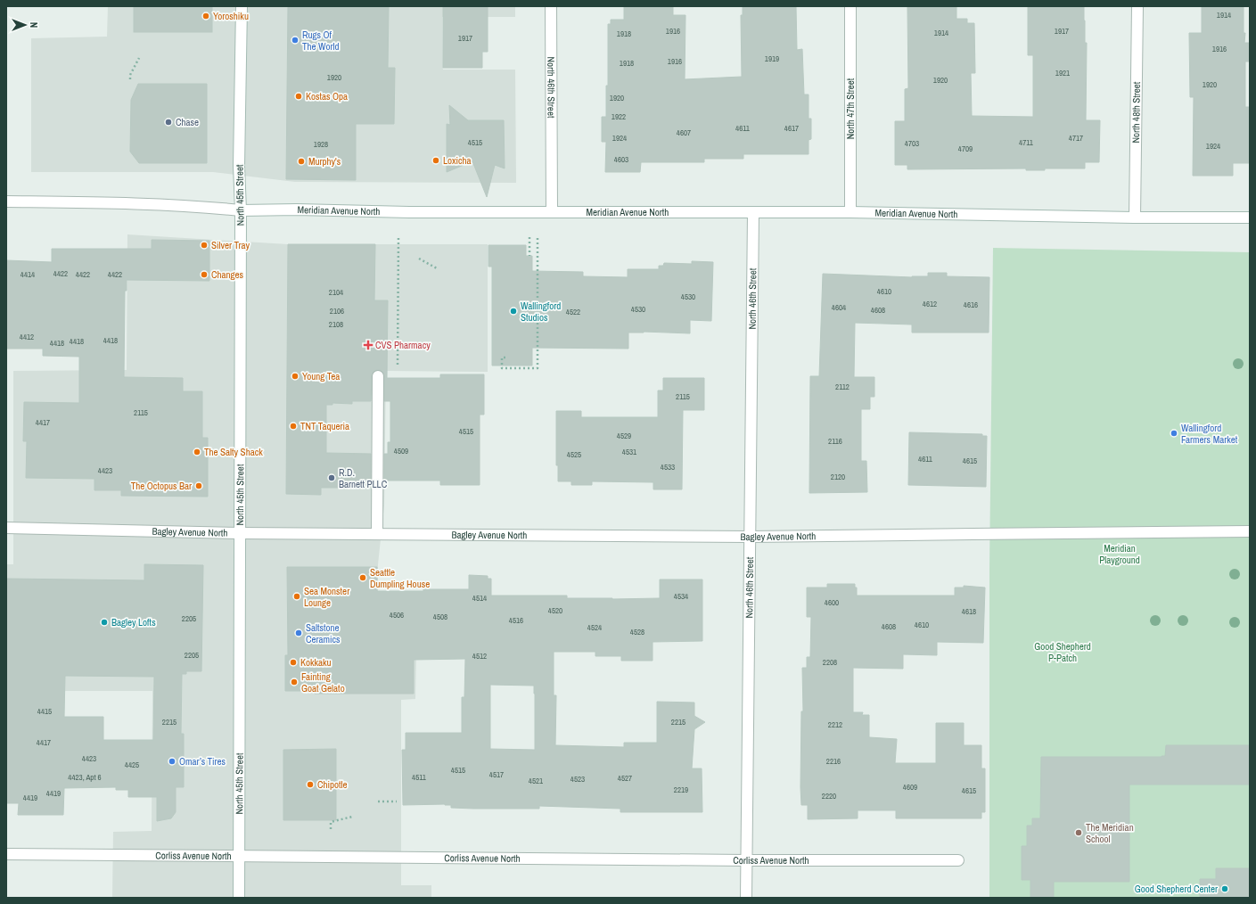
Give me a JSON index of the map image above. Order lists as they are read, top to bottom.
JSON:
{
  "streets": {
    "street": [
      "North 46th Street",
      "North 47th Street",
      "North 48th Street",
      "North 45th Street",
      "Meridian Avenue North",
      "Bagley Avenue North",
      "Corliss Avenue North"
    ]
  },
  "crossings": [
    ["North 46th Street", "Meridian Avenue North"],
    ["North 46th Street", "Bagley Avenue North"],
    ["North 46th Street", "Corliss Avenue North"],
    ["North 47th Street", "Meridian Avenue North"],
    ["North 48th Street", "Meridian Avenue North"],
    ["North 45th Street", "Meridian Avenue North"],
    ["North 45th Street", "Bagley Avenue North"],
    ["North 45th Street", "Corliss Avenue North"]
  ],
  "parks": ["Meridian Playground", "Good Shepherd P-Patch"],
  "places": {
    "other": [
      "Yoroshiku",
      "Rugs Of The World",
      "Kostas Opa",
      "Chase",
      "Loxicha",
      "Murphy's",
      "Silver Tray",
      "Changes",
      "Wallingford Studios",
      "Young Tea",
      "TNT Taqueria",
      "Wallingford Farmers Market",
      "The Salty Shack",
      "R.D. Barnett PLLC",
      "The Octopus Bar",
      "Seattle Dumpling House",
      "Sea Monster Lounge",
      "Bagley Lofts",
      "Saltstone Ceramics",
      "Kokkaku",
      "Fainting Goat Gelato",
      "Omar’s Tires",
      "Chipotle",
      "The Meridian School",
      "Good Shepherd Center"
    ],
    "health": ["CVS Pharmacy"]
  },
  "house_numbers": [
    "1914",
    "1916",
    "1917",
    "1914",
    "1918",
    "1917",
    "1916",
    "1919",
    "1916",
    "1918",
    "1921",
    "1920",
    "1920",
    "1920",
    "1920",
    "1922",
    "4611",
    "4617",
    "4607",
    "1924",
    "4717",
    "4515",
    "4711",
    "4703",
    "1928",
    "1924",
    "4709",
    "4603",
    "4422",
    "4414",
    "4422",
    "4422",
    "4610",
    "2104",
    "4530",
    "4612",
    "4616",
    "4604",
    "4530",
    "4608",
    "2106",
    "4522",
    "2108",
    "4412",
    "4418",
    "4418",
    "4418",
    "2112",
    "2115",
    "2115",
    "4417",
    "4515",
    "4529",
    "2116",
    "4509",
    "4531",
    "4525",
    "4611",
    "4615",
    "4533",
    "4423",
    "2120",
    "4534",
    "4514",
    "4600",
    "4520",
    "4618",
    "4506",
    "4508",
    "2205",
    "4516",
    "4610",
    "4608",
    "4524",
    "4528",
    "2205",
    "4512",
    "2208",
    "4415",
    "2215",
    "2215",
    "2212",
    "4417",
    "4423",
    "2216",
    "4425",
    "4515",
    "4517",
    "4423, Apt 6",
    "4511",
    "4527",
    "4523",
    "4521",
    "4609",
    "2219",
    "4615",
    "4419",
    "2220",
    "4419"
  ],
  "north": "right"
}
